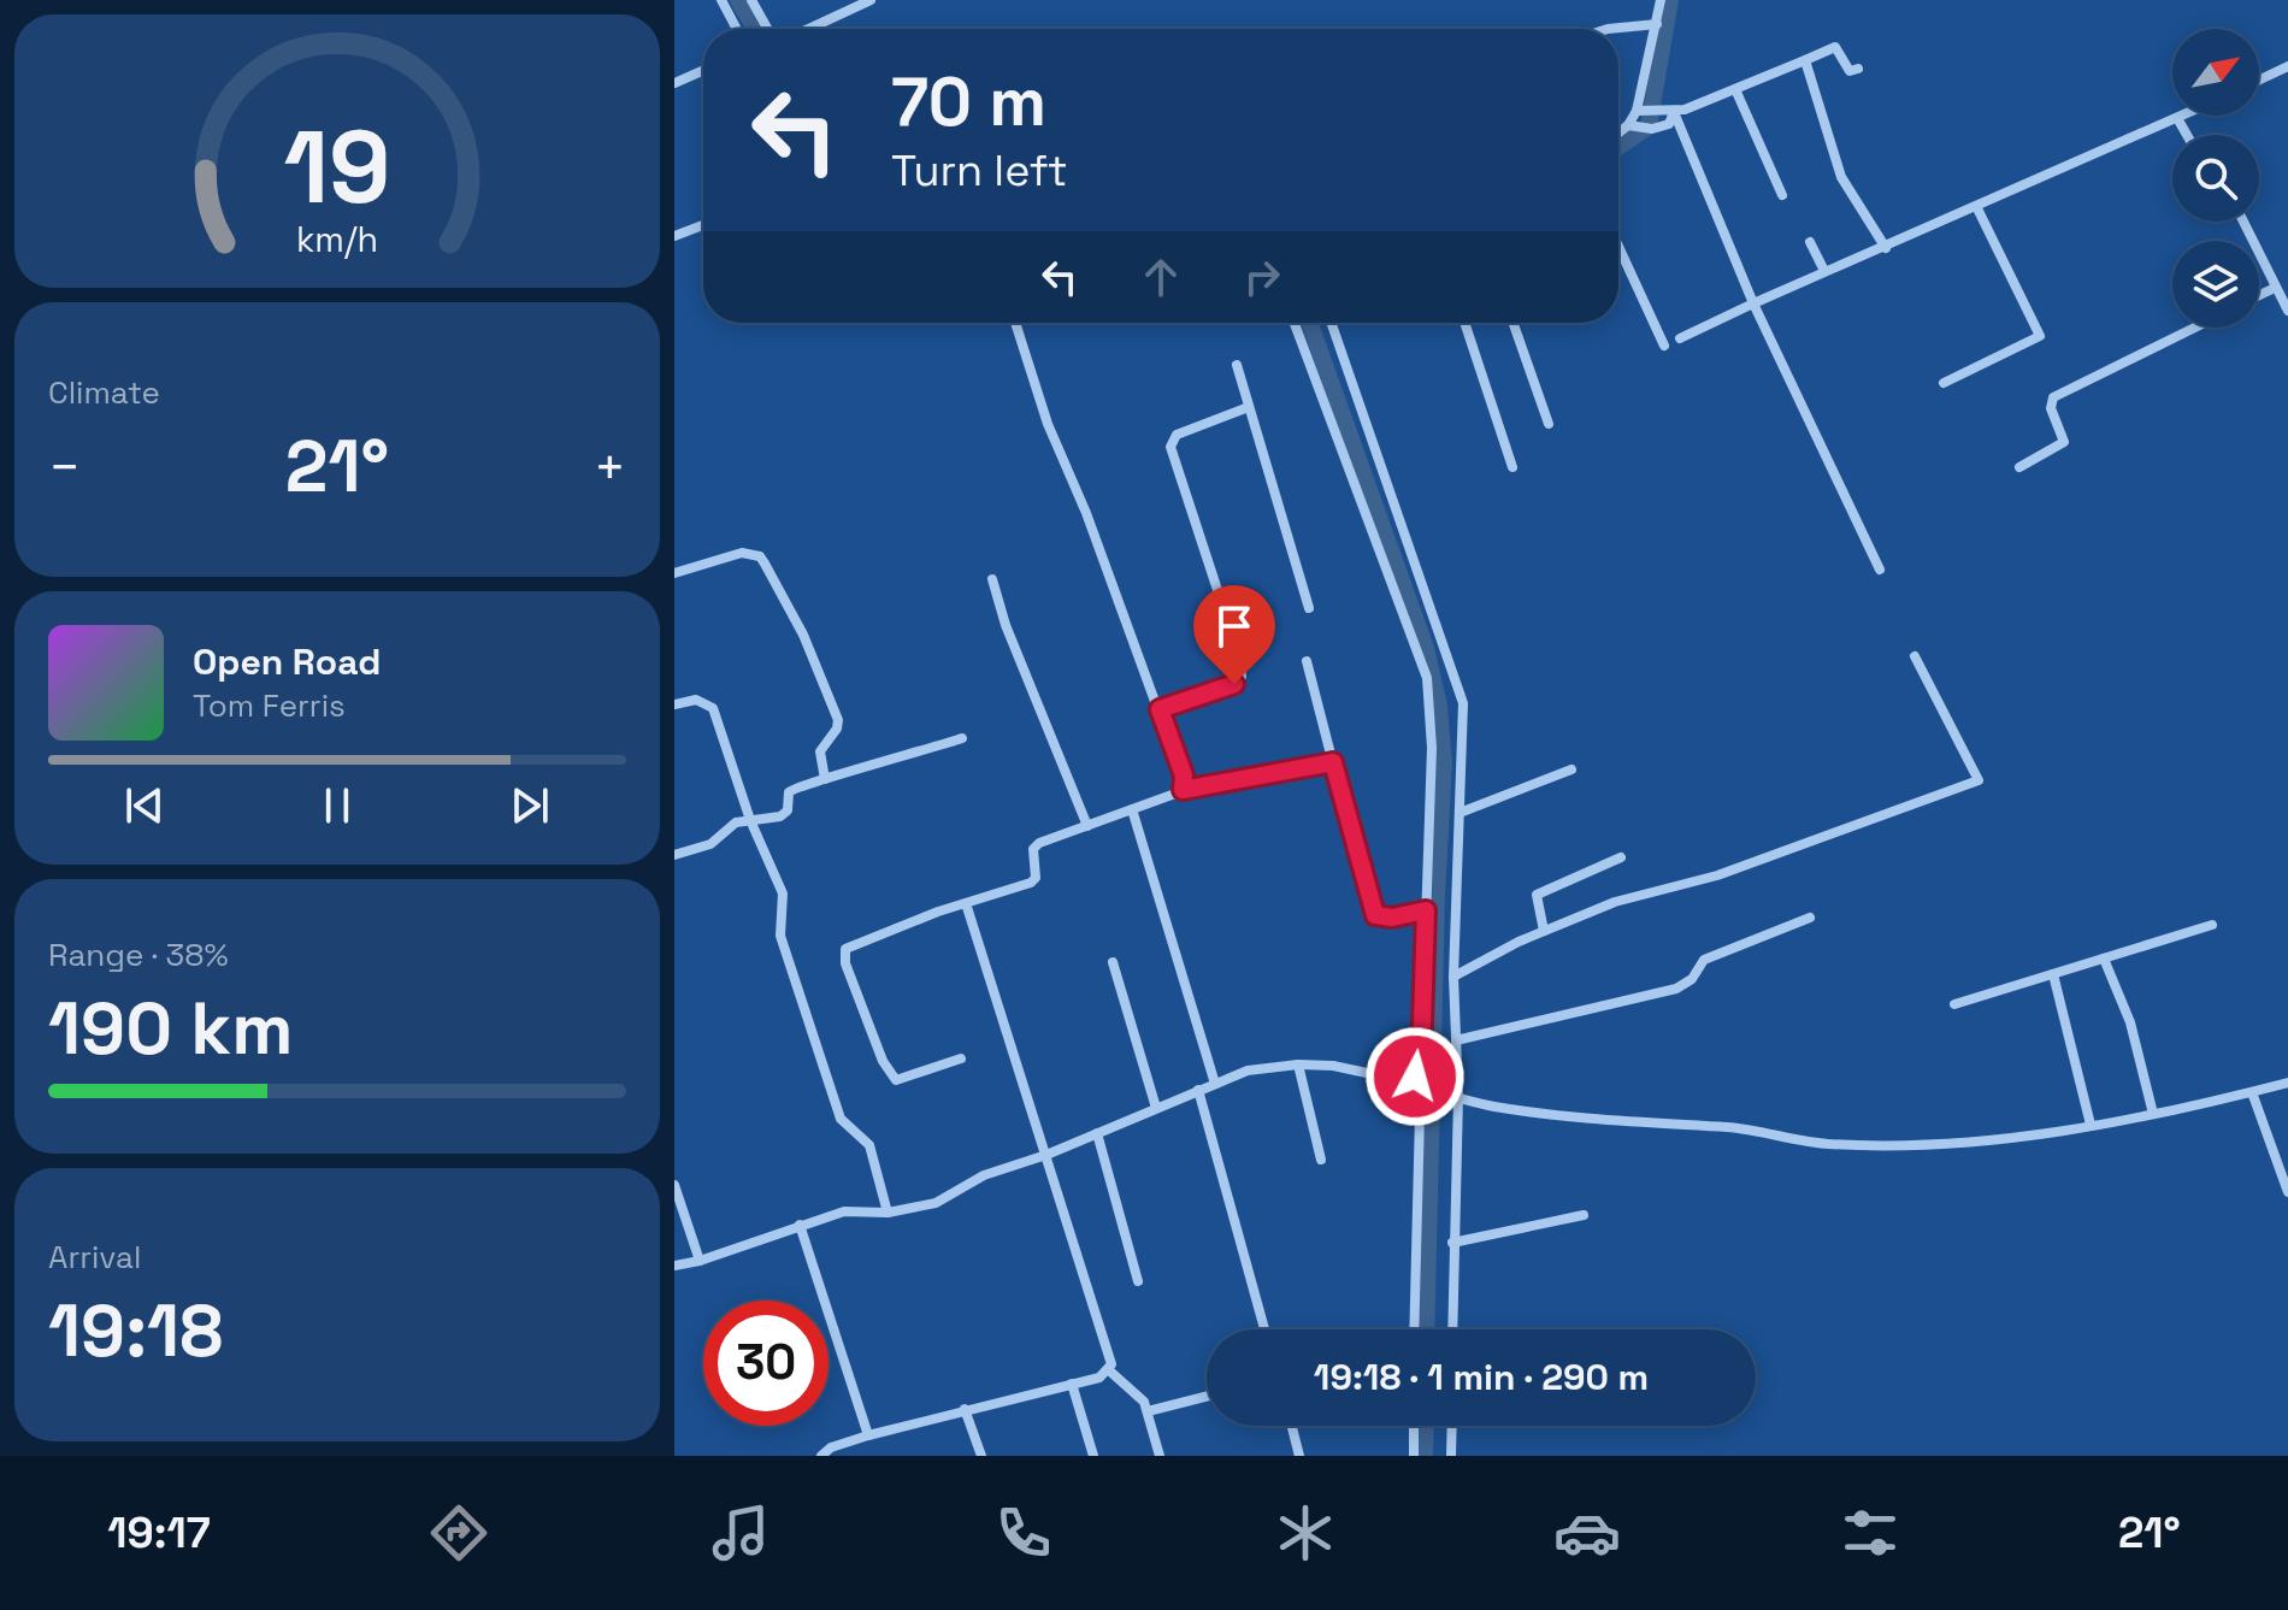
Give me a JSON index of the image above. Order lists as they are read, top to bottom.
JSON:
{
  "north": "top right",
  "page": {
    "turn": ["70 m", "Turn left"],
    "tile": [
      "Climate",
      ["Range · 38%", "190 km"],
      ["Arrival", "19:18"]
    ],
    "heat": ["−", "21°", "+"],
    "song": ["Open Road", "Tom Ferris"],
    "limit": "30",
    "trip": "19:18 · 1 min · 290 m",
    "tabs": ["19:17", "21°"],
    "gauge": ["19", "km/h"]
  }
}
